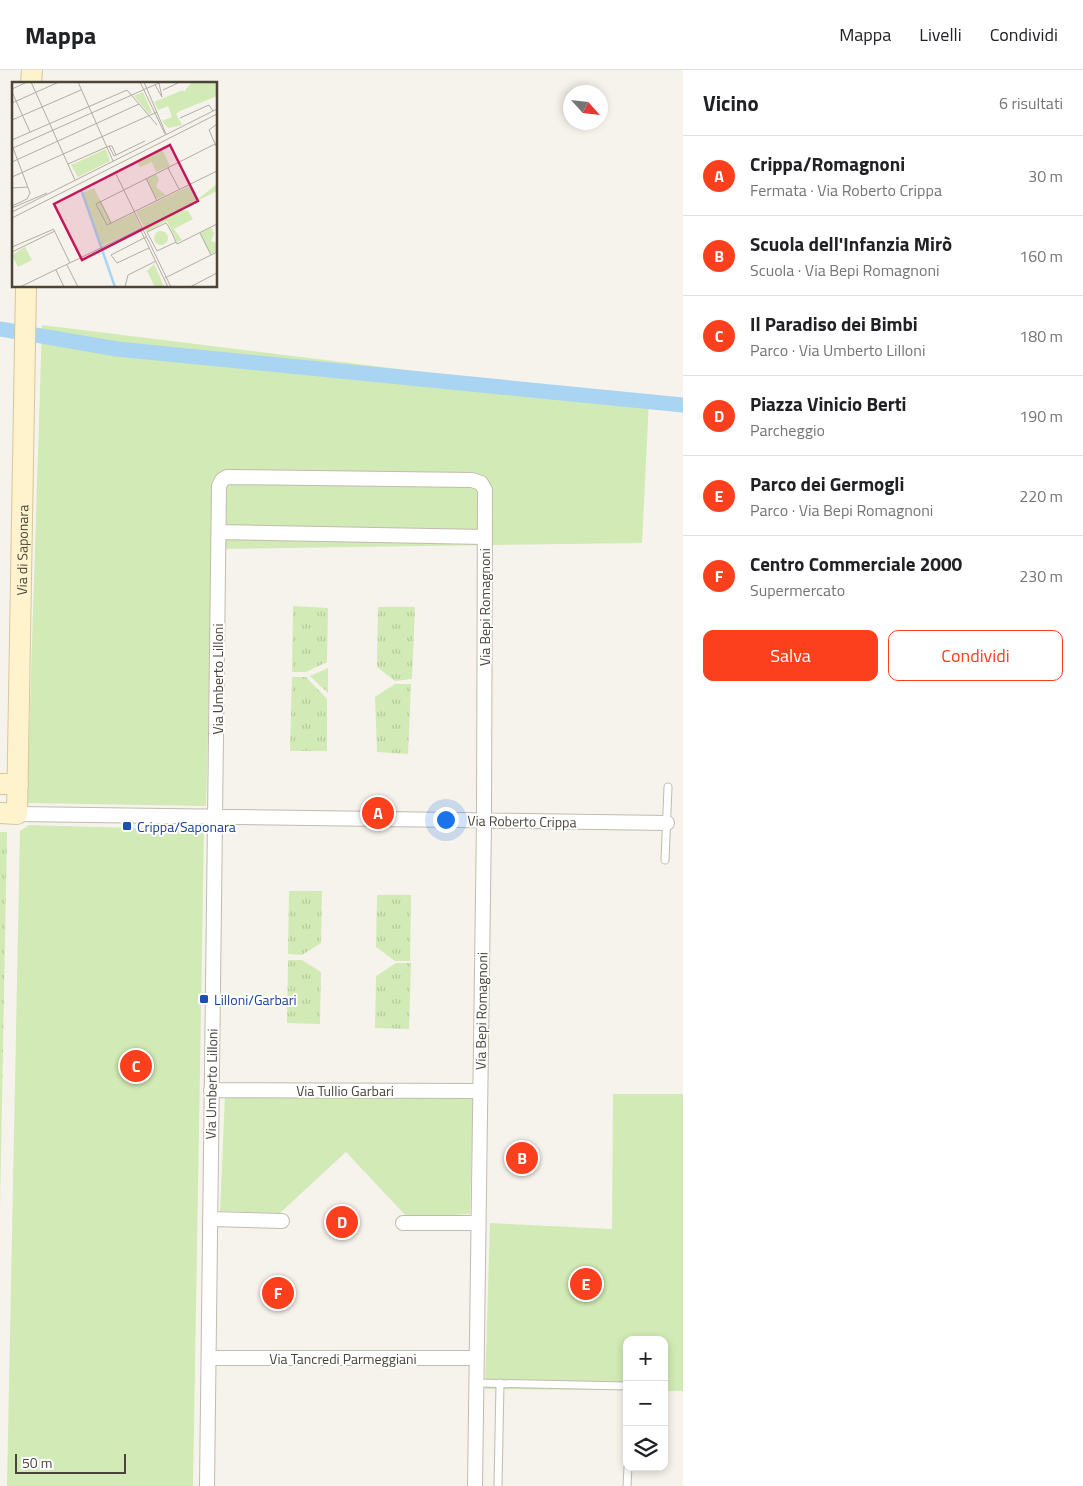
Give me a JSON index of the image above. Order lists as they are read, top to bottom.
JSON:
{
  "streets": {
    "street": [
      "Via di Saponara",
      "Via Bepi Romagnoni",
      "Via Umberto Lilloni",
      "Via Roberto Crippa",
      "Via Tullio Garbari",
      "Via Tancredi Parmeggiani"
    ]
  },
  "crossings": [
    ["Via di Saponara", "Via Roberto Crippa"],
    ["Via Bepi Romagnoni", "Via Umberto Lilloni"],
    ["Via Bepi Romagnoni", "Via Roberto Crippa"],
    ["Via Bepi Romagnoni", "Via Tullio Garbari"],
    ["Via Bepi Romagnoni", "Via Tancredi Parmeggiani"],
    ["Via Umberto Lilloni", "Via Roberto Crippa"],
    ["Via Umberto Lilloni", "Via Tullio Garbari"],
    ["Via Umberto Lilloni", "Via Tancredi Parmeggiani"]
  ],
  "places": {
    "transit": ["Crippa/Saponara", "Lilloni/Garbari"]
  },
  "scale_bar": "50 m",
  "north": "bottom right",
  "page": {
    "header": "Mappa",
    "nav": ["Mappa", "Livelli", "Condividi"],
    "heading": ["Vicino", "6 risultati"],
    "list": [
      {
        "mark": "A",
        "name": "Crippa/Romagnoni",
        "note": "Fermata · Via Roberto Crippa",
        "value": "30 m"
      },
      {
        "mark": "B",
        "name": "Scuola dell'Infanzia Mirò",
        "note": "Scuola · Via Bepi Romagnoni",
        "value": "160 m"
      },
      {
        "mark": "C",
        "name": "Il Paradiso dei Bimbi",
        "note": "Parco · Via Umberto Lilloni",
        "value": "180 m"
      },
      {
        "mark": "D",
        "name": "Piazza Vinicio Berti",
        "note": "Parcheggio",
        "value": "190 m"
      },
      {
        "mark": "E",
        "name": "Parco dei Germogli",
        "note": "Parco · Via Bepi Romagnoni",
        "value": "220 m"
      },
      {
        "mark": "F",
        "name": "Centro Commerciale 2000",
        "note": "Supermercato",
        "value": "230 m"
      }
    ],
    "buttons": ["Salva", "Condividi"],
    "pins": [
      "A",
      "C",
      "B",
      "D",
      "E",
      "F"
    ],
    "map_buttons": ["+", "−"],
    "scale": "50 m"
  }
}
